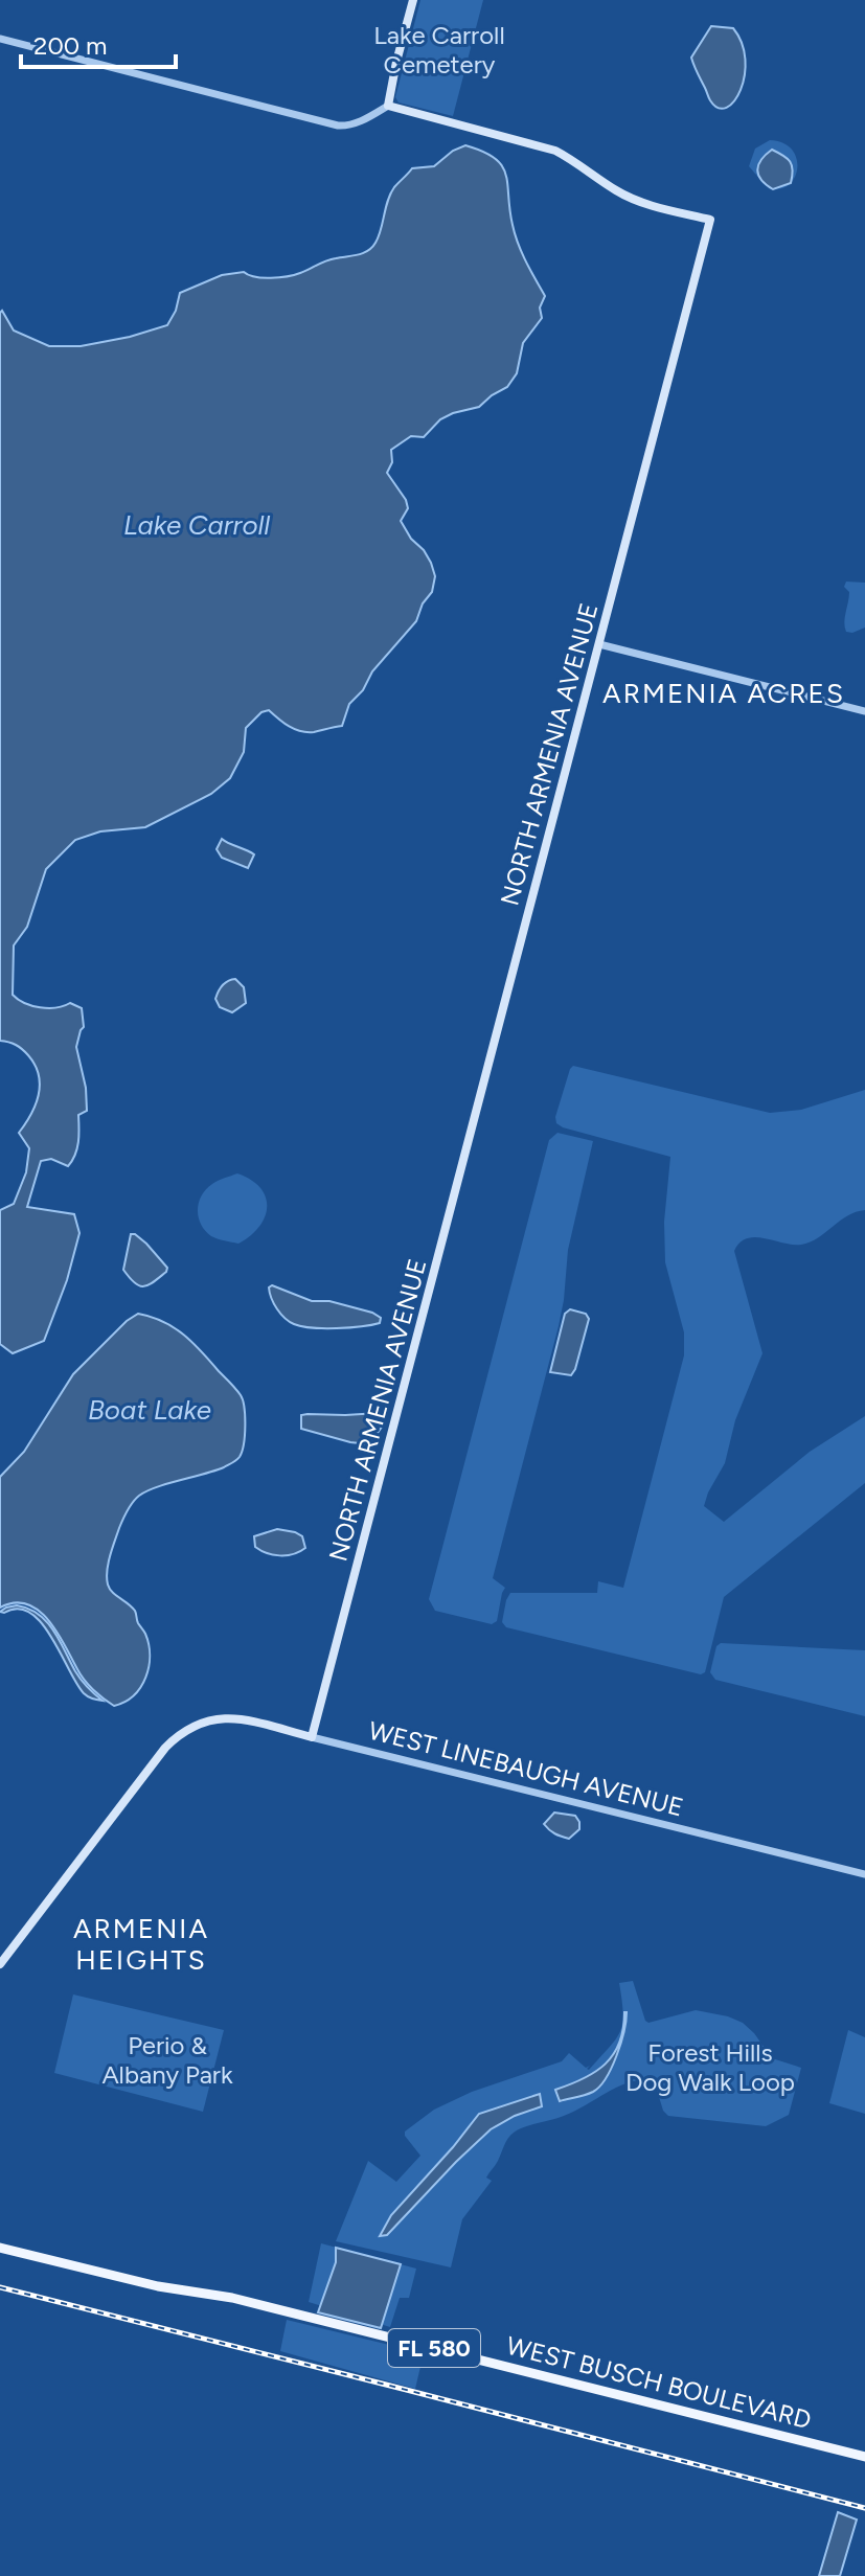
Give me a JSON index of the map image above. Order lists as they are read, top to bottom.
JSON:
{
  "streets": {
    "main road": [
      "NORTH ARMENIA AVENUE",
      "WEST LINEBAUGH AVENUE",
      "FL 580",
      "WEST BUSCH BOULEVARD"
    ]
  },
  "crossings": [
    ["NORTH ARMENIA AVENUE", "WEST LINEBAUGH AVENUE"]
  ],
  "districts": ["ARMENIA ACRES", "ARMENIA HEIGHTS"],
  "water": ["Lake Carroll", "Boat Lake"],
  "parks": ["Lake Carroll Cemetery", "Perio & Albany Park", "Forest Hills Dog Walk Loop"],
  "scale_bar": "200 m"
}
